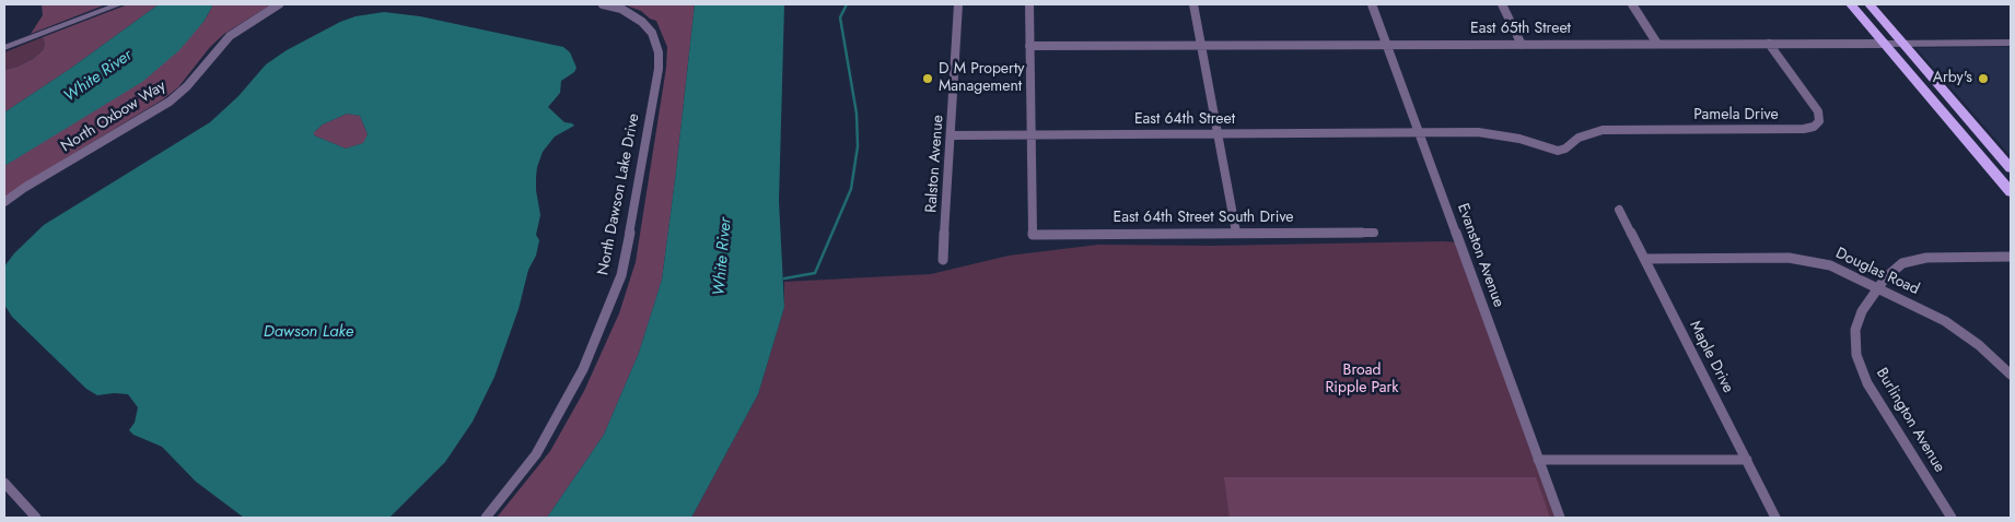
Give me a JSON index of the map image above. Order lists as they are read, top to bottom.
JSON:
{
  "streets": {
    "street": [
      "East 65th Street",
      "Pamela Drive",
      "North Oxbow Way",
      "East 64th Street",
      "Ralston Avenue",
      "North Dawson Lake Drive",
      "East 64th Street South Drive",
      "Evanston Avenue",
      "Douglas Road",
      "Maple Drive",
      "Burlington Avenue"
    ]
  },
  "crossings": [
    ["East 65th Street", "Pamela Drive"],
    ["East 65th Street", "Evanston Avenue"],
    ["Pamela Drive", "East 64th Street"],
    ["Pamela Drive", "Evanston Avenue"],
    ["East 64th Street", "Ralston Avenue"],
    ["East 64th Street", "East 64th Street South Drive"],
    ["East 64th Street", "Evanston Avenue"],
    ["Douglas Road", "Maple Drive"],
    ["Douglas Road", "Burlington Avenue"]
  ],
  "water": ["White River", "Dawson Lake"],
  "parks": ["Broad Ripple Park"],
  "places": ["D M Property Management", "Arby's"]
}
